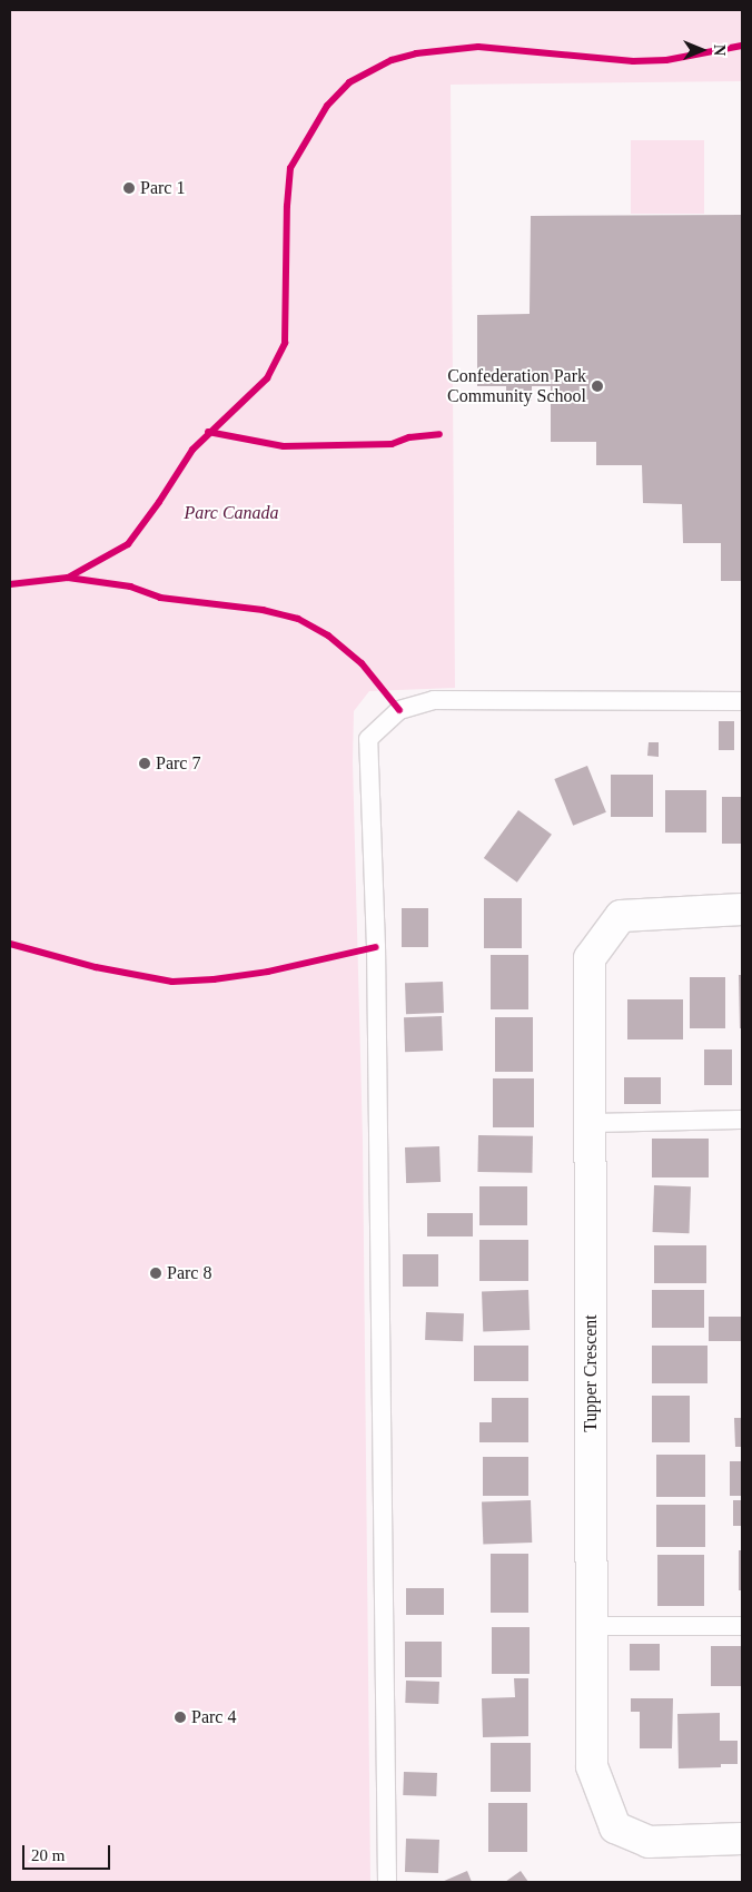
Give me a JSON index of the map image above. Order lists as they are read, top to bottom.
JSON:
{
  "streets": {
    "street": ["Tupper Crescent"]
  },
  "parks": ["Parc Canada"],
  "places": [
    "Parc 1",
    "Confederation Park Community School",
    "Parc 7",
    "Parc 8",
    "Parc 4"
  ],
  "scale_bar": "20 m",
  "north": "right"
}
